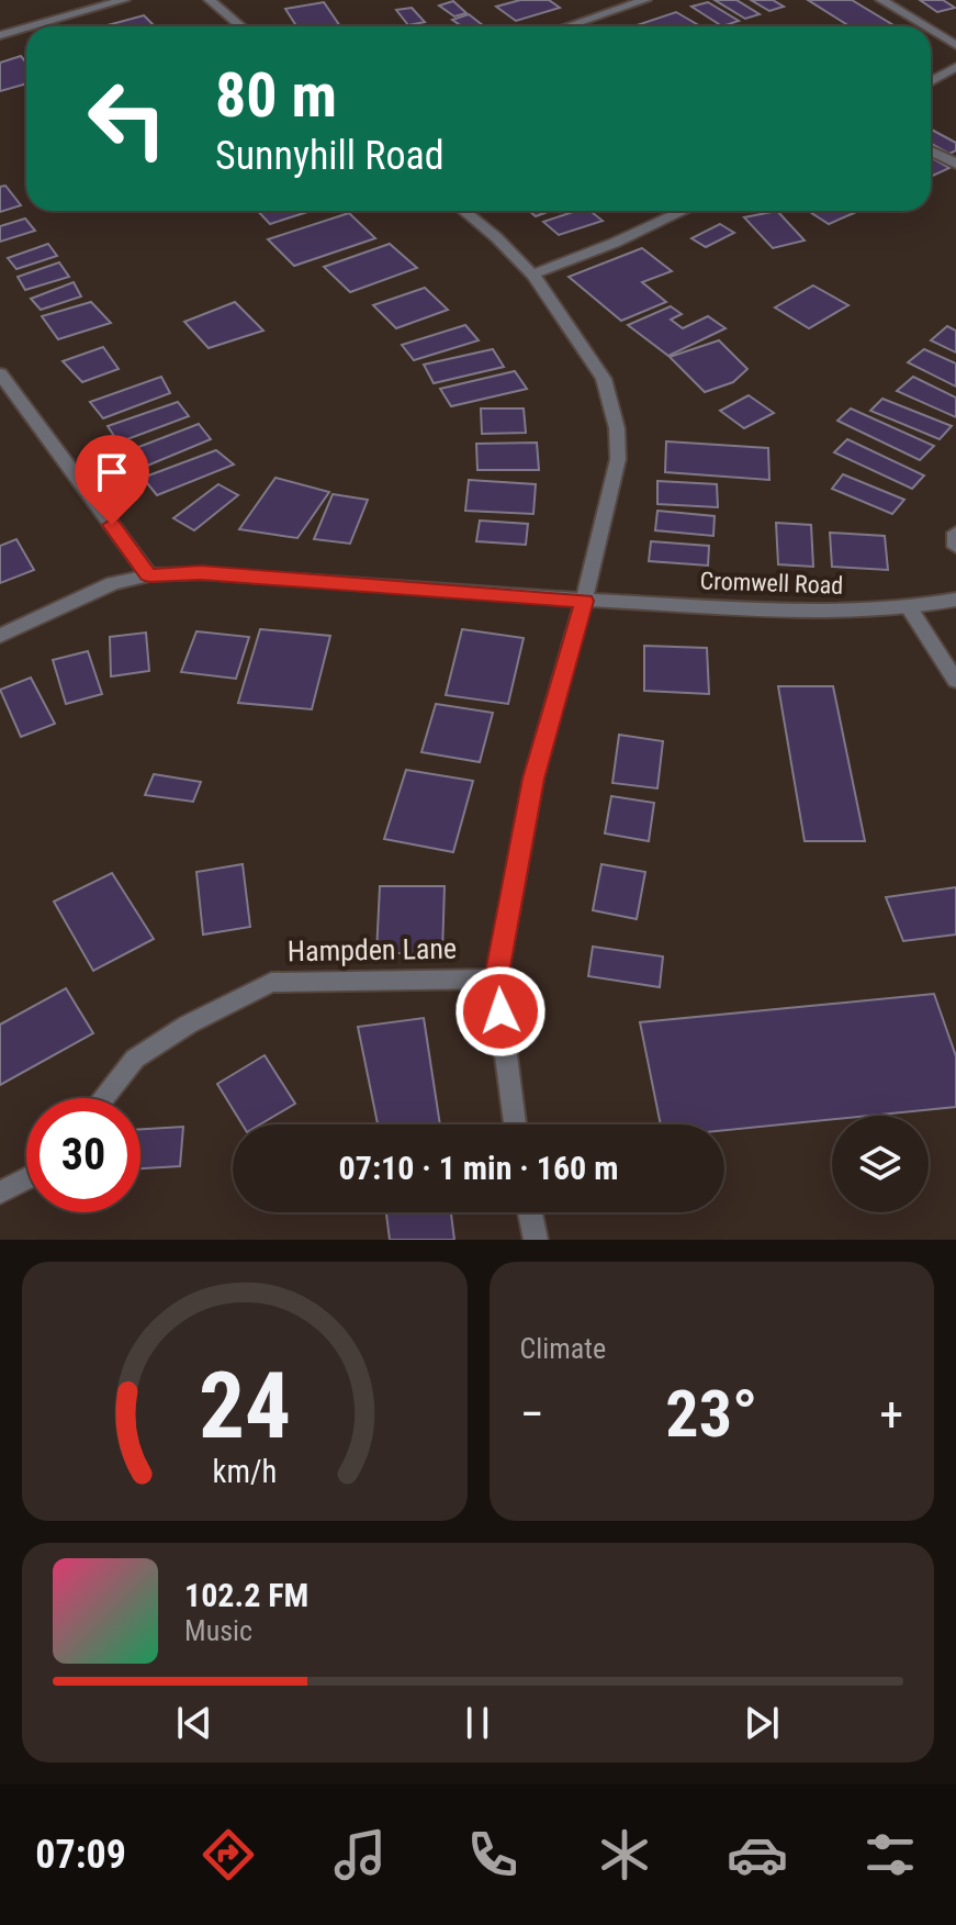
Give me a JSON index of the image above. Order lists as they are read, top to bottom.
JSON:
{
  "streets": {
    "street": ["Cromwell Road", "Hampden Lane"]
  },
  "page": {
    "turn": ["80 m", "Sunnyhill Road"],
    "limit": "30",
    "trip": "07:10 · 1 min · 160 m",
    "tile": "Climate",
    "heat": ["−", "23°", "+"],
    "song": ["102.2 FM", "Music"],
    "tabs": "07:09",
    "gauge": ["24", "km/h"]
  }
}
